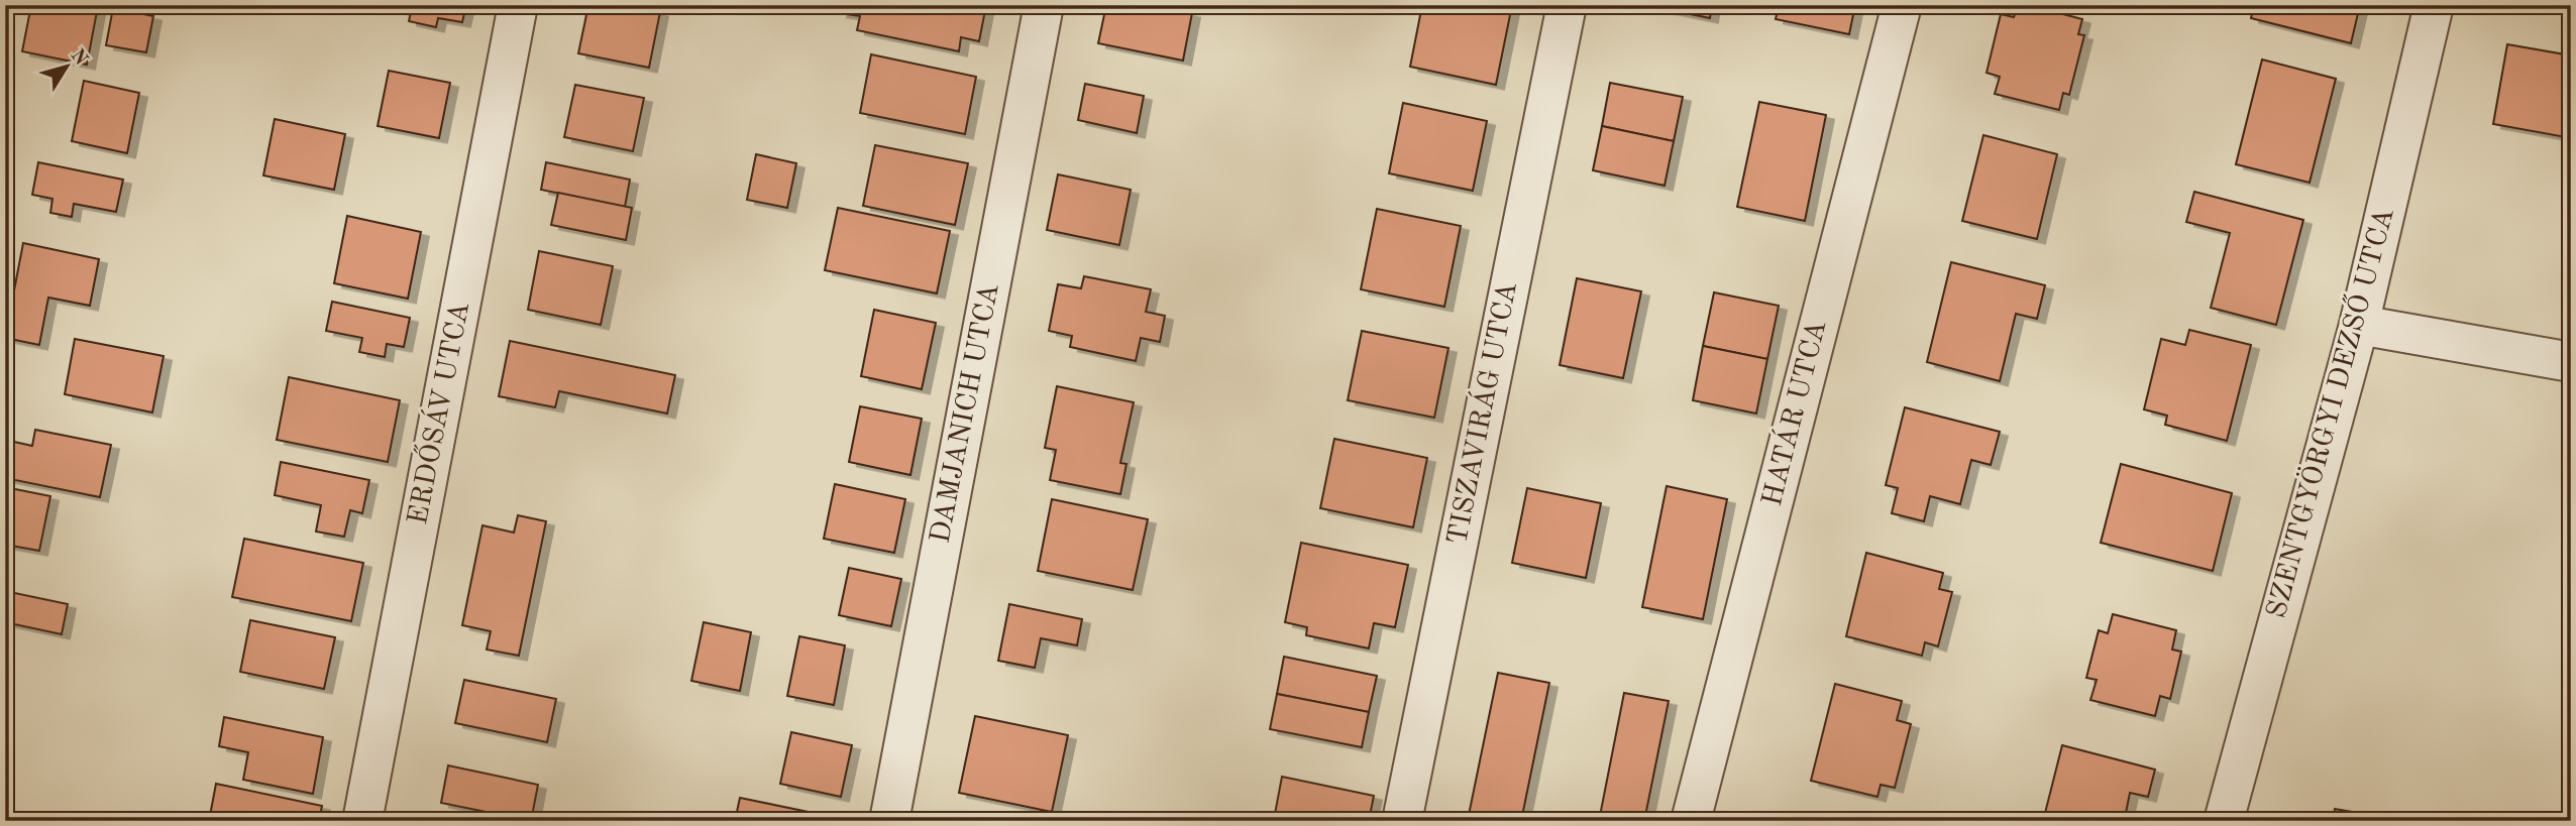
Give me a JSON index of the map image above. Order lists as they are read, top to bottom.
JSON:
{
  "streets": {
    "street": [
      "ERDŐSÁV UTCA",
      "DAMJANICH UTCA",
      "TISZAVIRÁG UTCA",
      "HATÁR UTCA",
      "SZENTGYÖRGYI DEZSŐ UTCA"
    ]
  },
  "north": "top right"
}
